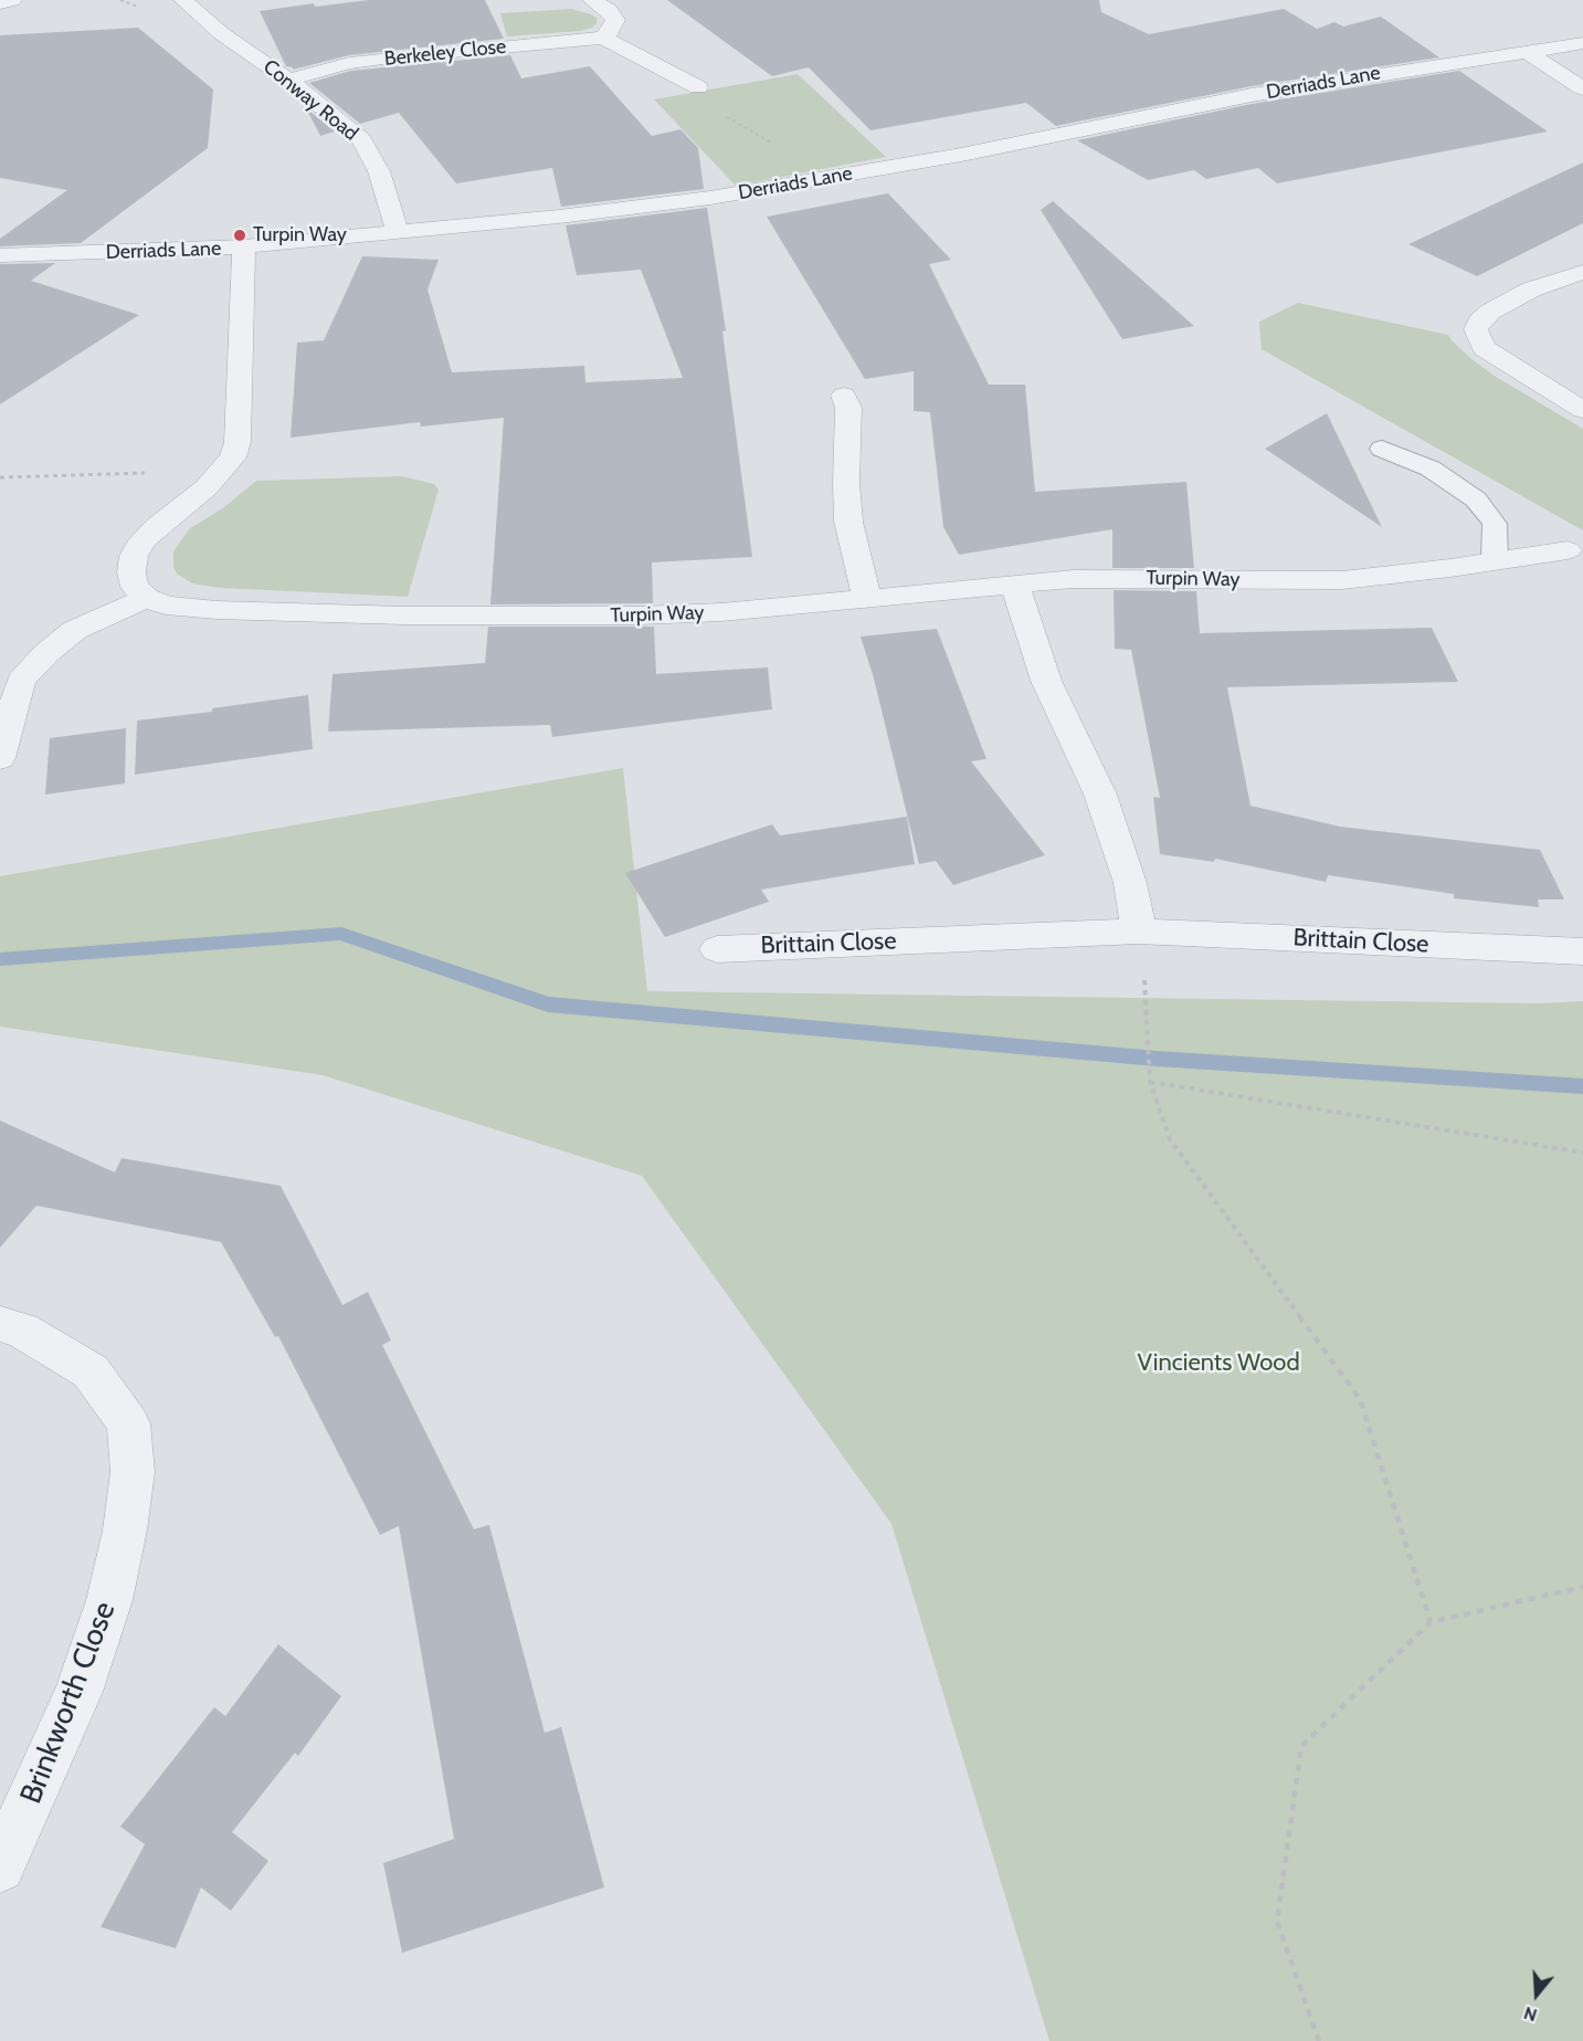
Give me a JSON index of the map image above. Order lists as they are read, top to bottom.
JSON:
{
  "streets": {
    "street": [
      "Berkeley Close",
      "Derriads Lane",
      "Conway Road",
      "Turpin Way",
      "Brittain Close",
      "Brinkworth Close"
    ]
  },
  "crossings": [
    ["Berkeley Close", "Conway Road"],
    ["Derriads Lane", "Conway Road"]
  ],
  "parks": ["Vincients Wood"],
  "places": ["Turpin Way"],
  "north": "bottom"
}
